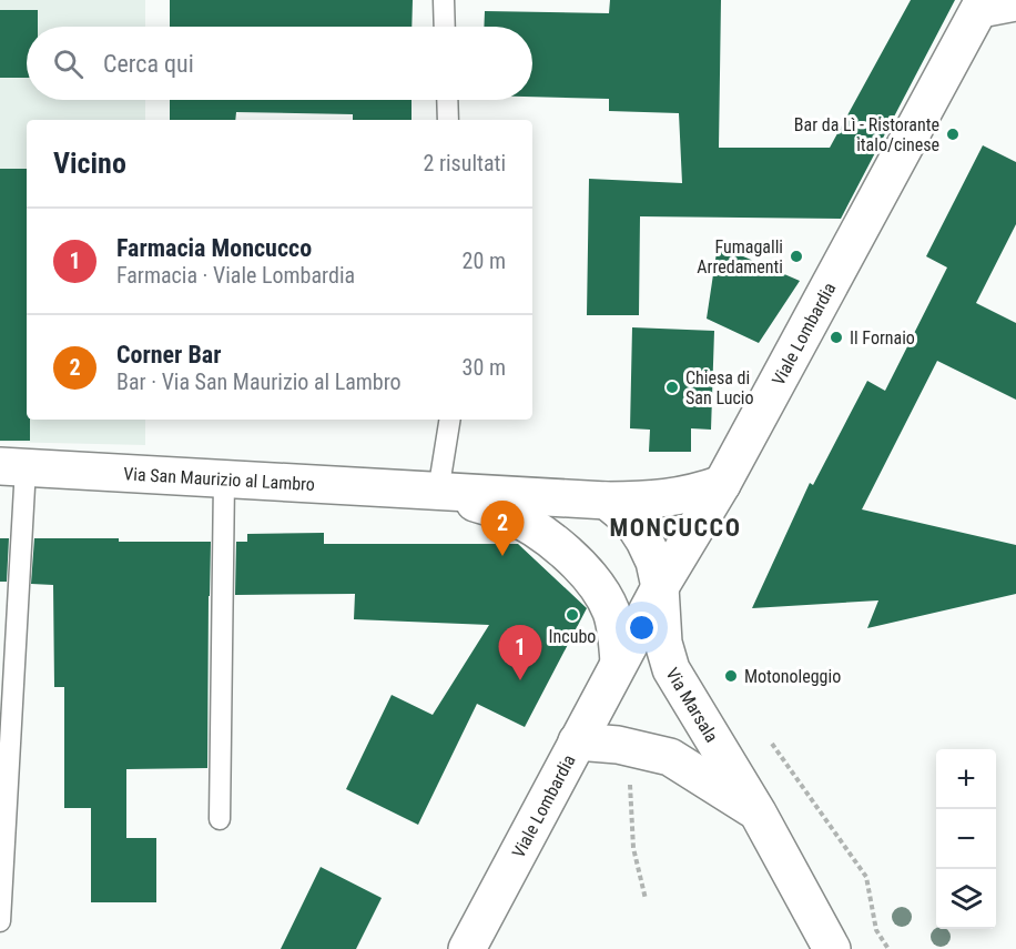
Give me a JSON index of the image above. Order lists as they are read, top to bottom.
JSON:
{
  "streets": {
    "main road": ["Viale Lombardia", "Via San Maurizio al Lambro", "Via Marsala"]
  },
  "crossings": [
    ["Viale Lombardia", "Via San Maurizio al Lambro"],
    ["Viale Lombardia", "Via Marsala"],
    ["Via San Maurizio al Lambro", "Via Marsala"]
  ],
  "districts": ["MONCUCCO"],
  "places": [
    "Bar da Lì - Ristorante italo/cinese",
    "Fumagalli Arredamenti",
    "Il Fornaio",
    "Chiesa di San Lucio",
    "Incubo",
    "Motonoleggio"
  ],
  "page": {
    "search": "Cerca qui",
    "heading": ["Vicino", "2 risultati"],
    "list": [
      {
        "mark": "1",
        "name": "Farmacia Moncucco",
        "note": "Farmacia · Viale Lombardia",
        "value": "20 m"
      },
      {
        "mark": "2",
        "name": "Corner Bar",
        "note": "Bar · Via San Maurizio al Lambro",
        "value": "30 m"
      }
    ],
    "pins": ["2", "1"],
    "map_buttons": ["+", "−"]
  }
}
